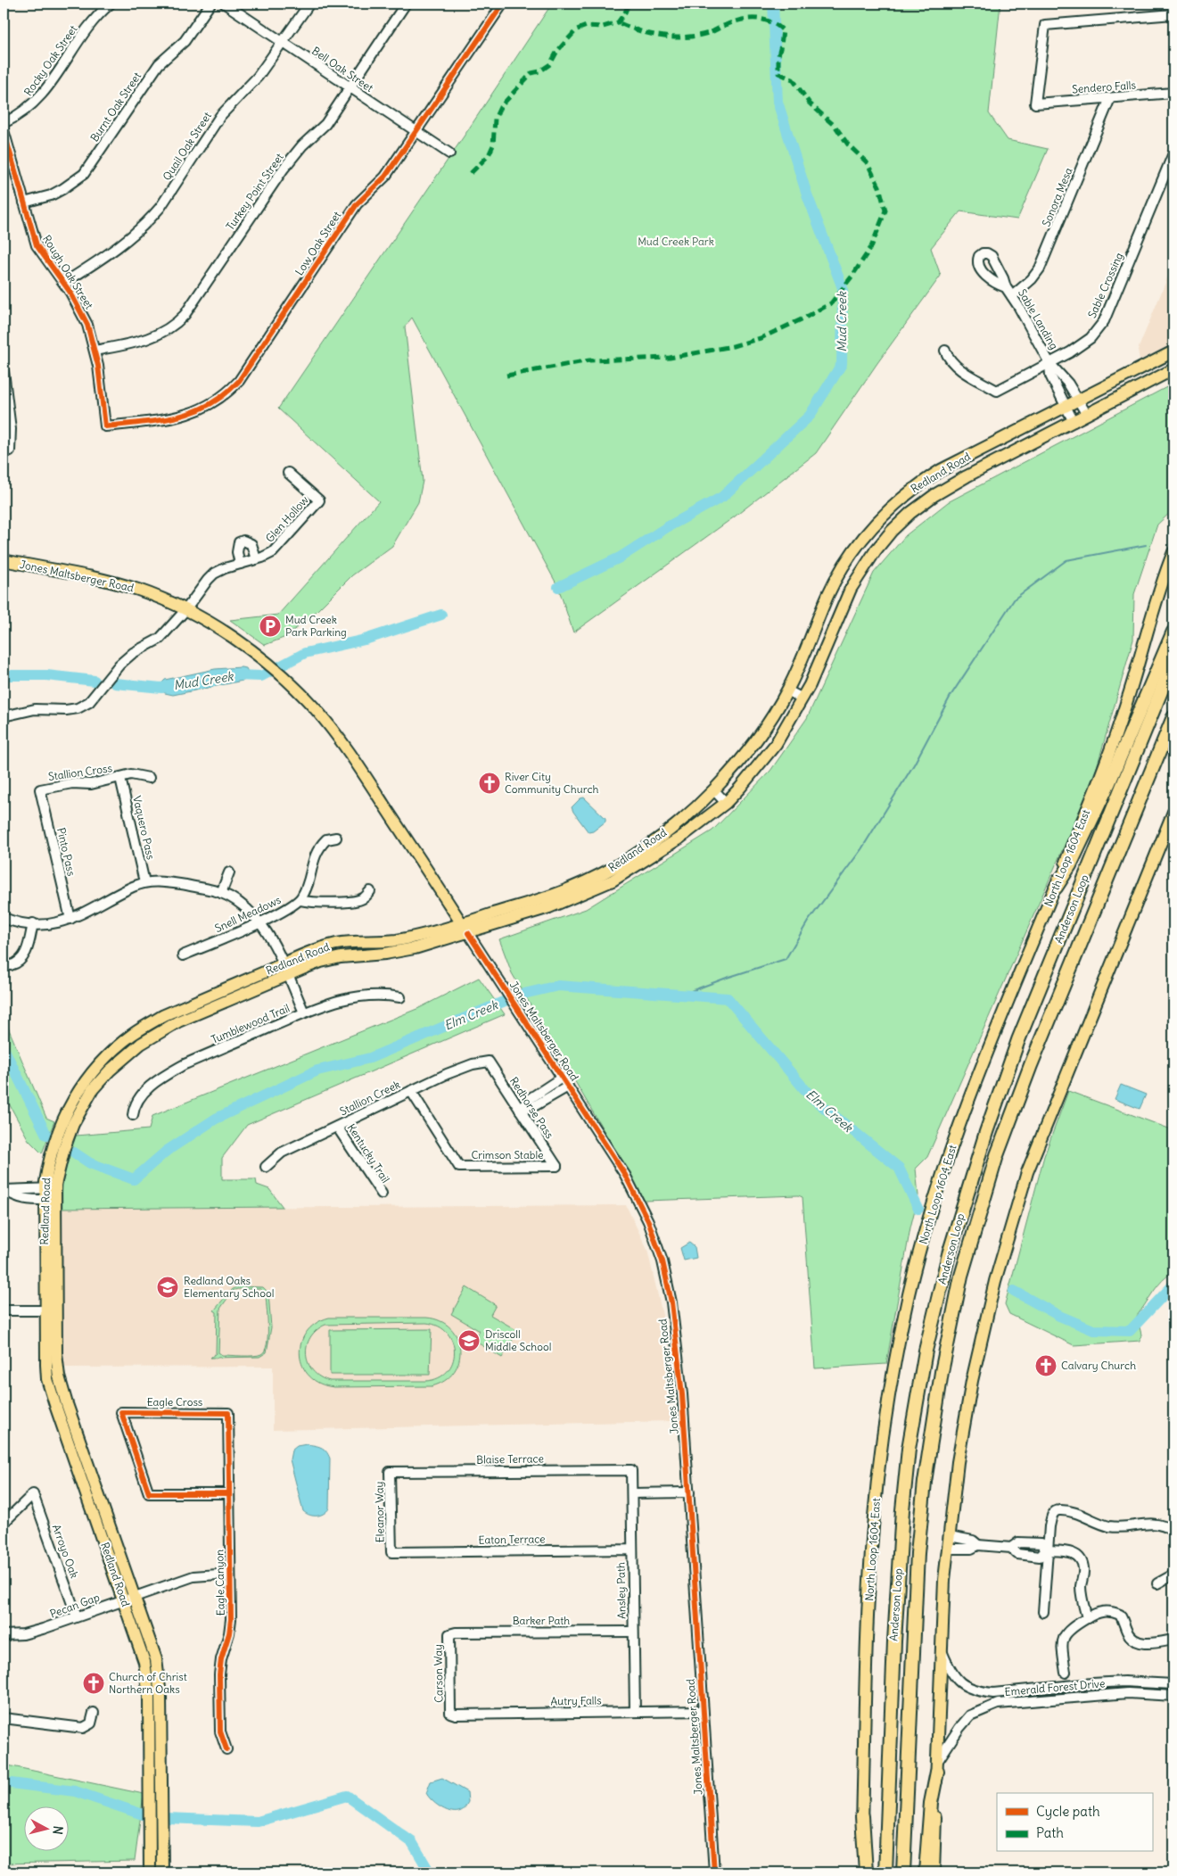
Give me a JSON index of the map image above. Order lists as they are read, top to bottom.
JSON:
{
  "streets": {
    "highway": ["Anderson Loop"],
    "main road": ["Redland Road", "Jones Maltsberger Road", "North Loop 1604 East"],
    "street": [
      "Rocky Oak Street",
      "Bell Oak Street",
      "Sendero Falls",
      "Burnt Oak Street",
      "Quail Oak Street",
      "Turkey Point Street",
      "Sonora Mesa",
      "Low Oak Street",
      "Rough Oak Street",
      "Sable Crossing",
      "Sable Landing",
      "Glen Hollow",
      "Stallion Cross",
      "Vaquero Pass",
      "Pinto Pass",
      "Snell Meadows",
      "Tumblewood Trail",
      "Stallion Creek",
      "Redhorse Pass",
      "Kentucky Trail",
      "Crimson Stable",
      "Eagle Cross",
      "Blaise Terrace",
      "Eleanor Way",
      "Eaton Terrace",
      "Arroyo Oak",
      "Eagle Canyon",
      "Ansley Path",
      "Pecan Gap",
      "Barker Path",
      "Carson Way",
      "Emerald Forest Drive",
      "Autry Falls"
    ]
  },
  "crossings": [
    ["Bell Oak Street", "Quail Oak Street"],
    ["Bell Oak Street", "Turkey Point Street"],
    ["Bell Oak Street", "Low Oak Street"],
    ["Sendero Falls", "Sonora Mesa"],
    ["Burnt Oak Street", "Rough Oak Street"],
    ["Quail Oak Street", "Rough Oak Street"],
    ["Turkey Point Street", "Rough Oak Street"],
    ["Sonora Mesa", "Sable Landing"],
    ["Low Oak Street", "Rough Oak Street"],
    ["Sable Crossing", "Sable Landing"],
    ["Sable Landing", "Redland Road"],
    ["Redland Road", "Jones Maltsberger Road"],
    ["Redland Road", "Pecan Gap"],
    ["Glen Hollow", "Jones Maltsberger Road"],
    ["Jones Maltsberger Road", "Autry Falls"],
    ["Stallion Cross", "Vaquero Pass"],
    ["Stallion Cross", "Pinto Pass"],
    ["Stallion Creek", "Redhorse Pass"],
    ["Stallion Creek", "Kentucky Trail"],
    ["Stallion Creek", "Crimson Stable"],
    ["Redhorse Pass", "Crimson Stable"],
    ["Eagle Cross", "Eagle Canyon"],
    ["Blaise Terrace", "Eleanor Way"],
    ["Blaise Terrace", "Ansley Path"],
    ["Eleanor Way", "Eaton Terrace"],
    ["Eaton Terrace", "Ansley Path"],
    ["Arroyo Oak", "Pecan Gap"],
    ["Eagle Canyon", "Pecan Gap"],
    ["Ansley Path", "Barker Path"],
    ["Ansley Path", "Autry Falls"],
    ["Barker Path", "Carson Way"],
    ["Carson Way", "Autry Falls"]
  ],
  "water": ["Mud Creek", "Elm Creek"],
  "parks": ["Mud Creek Park"],
  "places": {
    "parking": ["Mud Creek Park Parking"],
    "church": ["River City Community Church", "Calvary Church", "Church of Christ Northern Oaks"],
    "school or university": ["Redland Oaks Elementary School", "Driscoll Middle School"]
  },
  "legend": ["Cycle path", "Path"],
  "north": "right"
}
